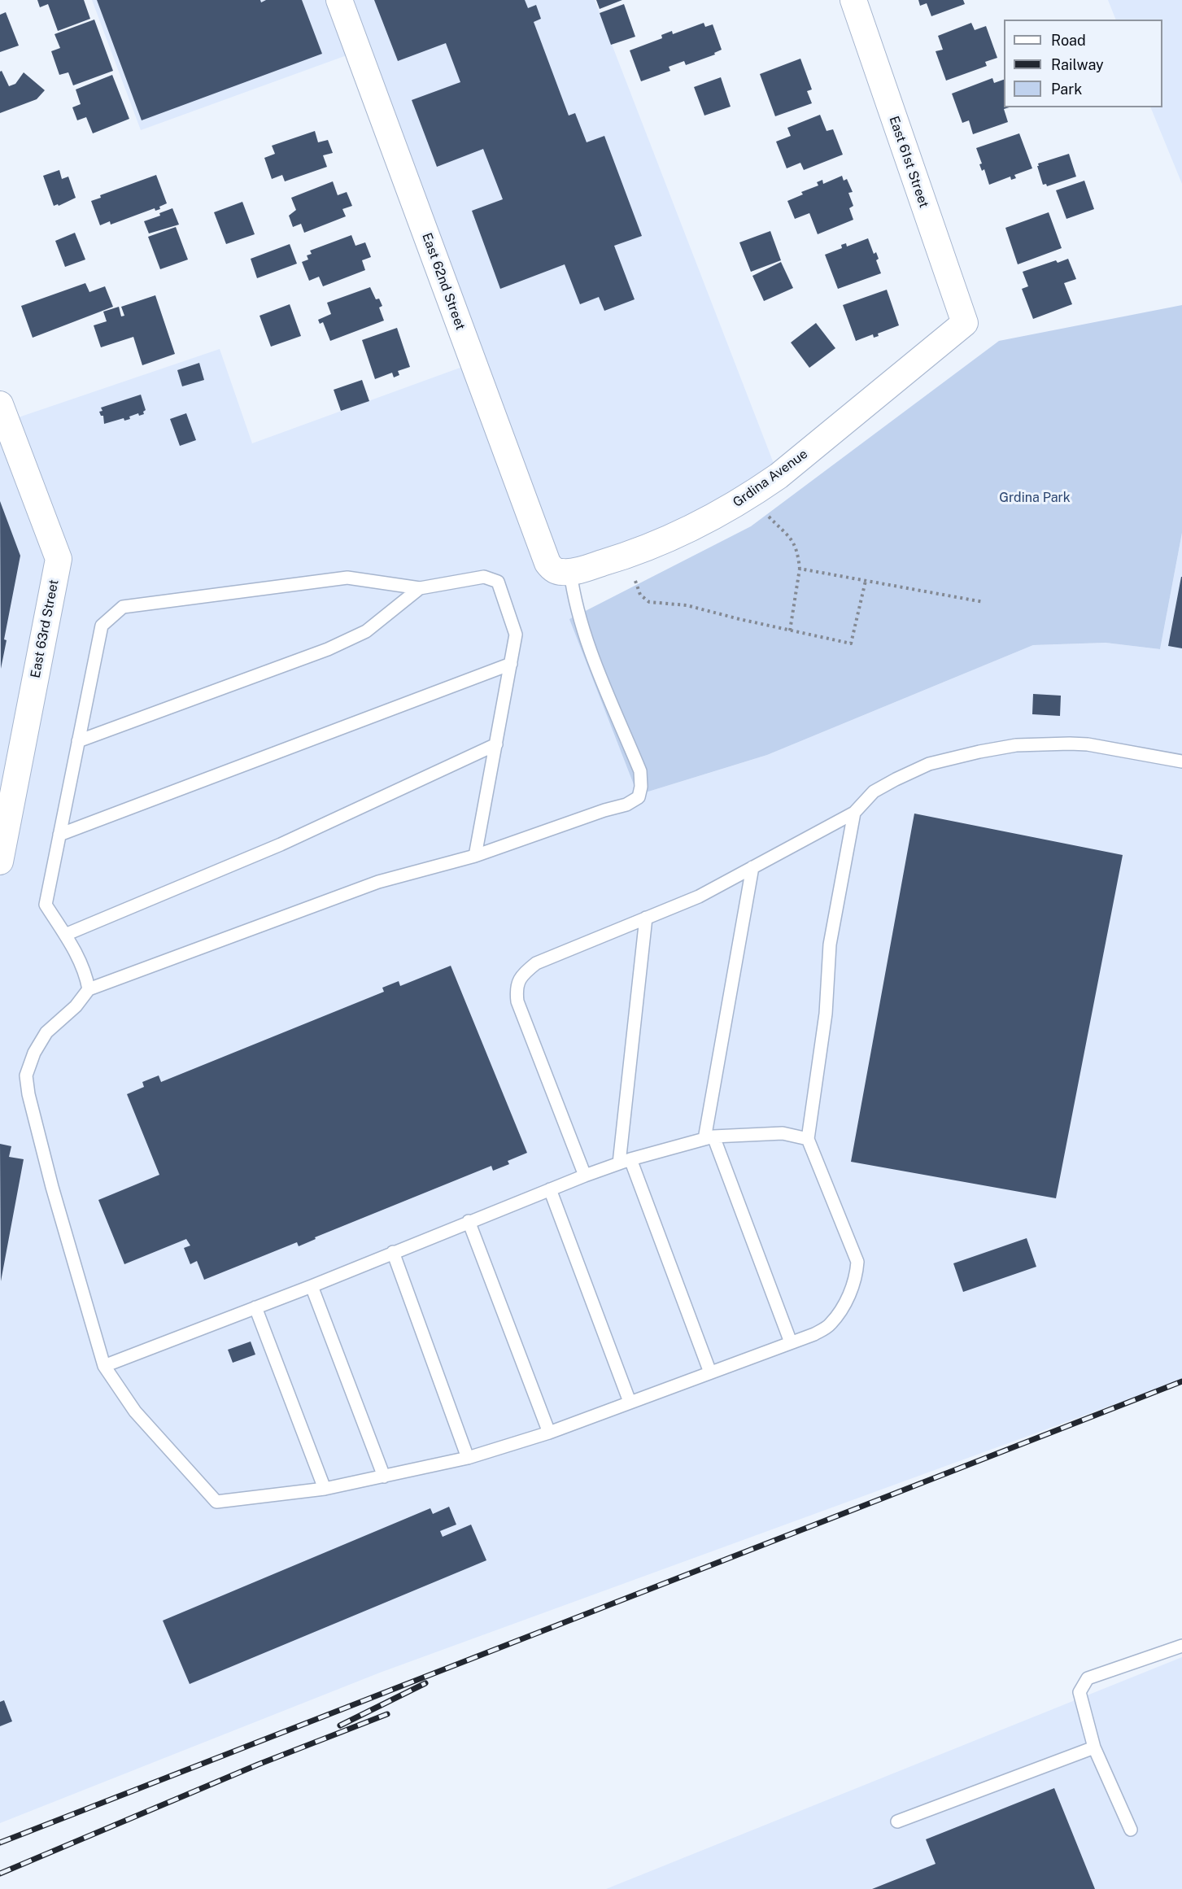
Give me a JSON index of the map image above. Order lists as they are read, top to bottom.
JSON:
{
  "streets": {
    "street": [
      "East 61st Street",
      "East 62nd Street",
      "Grdina Avenue",
      "East 63rd Street"
    ]
  },
  "crossings": [
    ["East 61st Street", "Grdina Avenue"],
    ["East 62nd Street", "Grdina Avenue"]
  ],
  "parks": ["Grdina Park"],
  "legend": ["Road", "Railway", "Park"]
}
